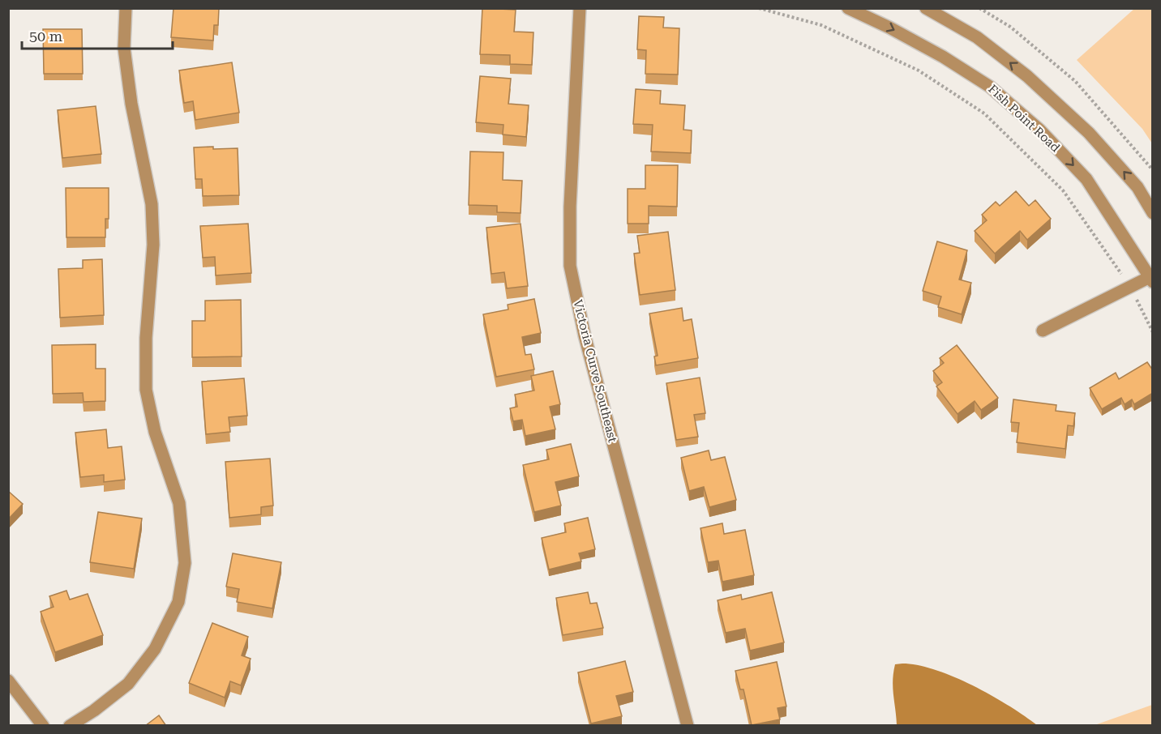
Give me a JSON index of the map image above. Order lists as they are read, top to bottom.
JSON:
{
  "streets": {
    "street": ["Fish Point Road", "Victoria Curve Southeast"]
  },
  "scale_bar": "50 m"
}
